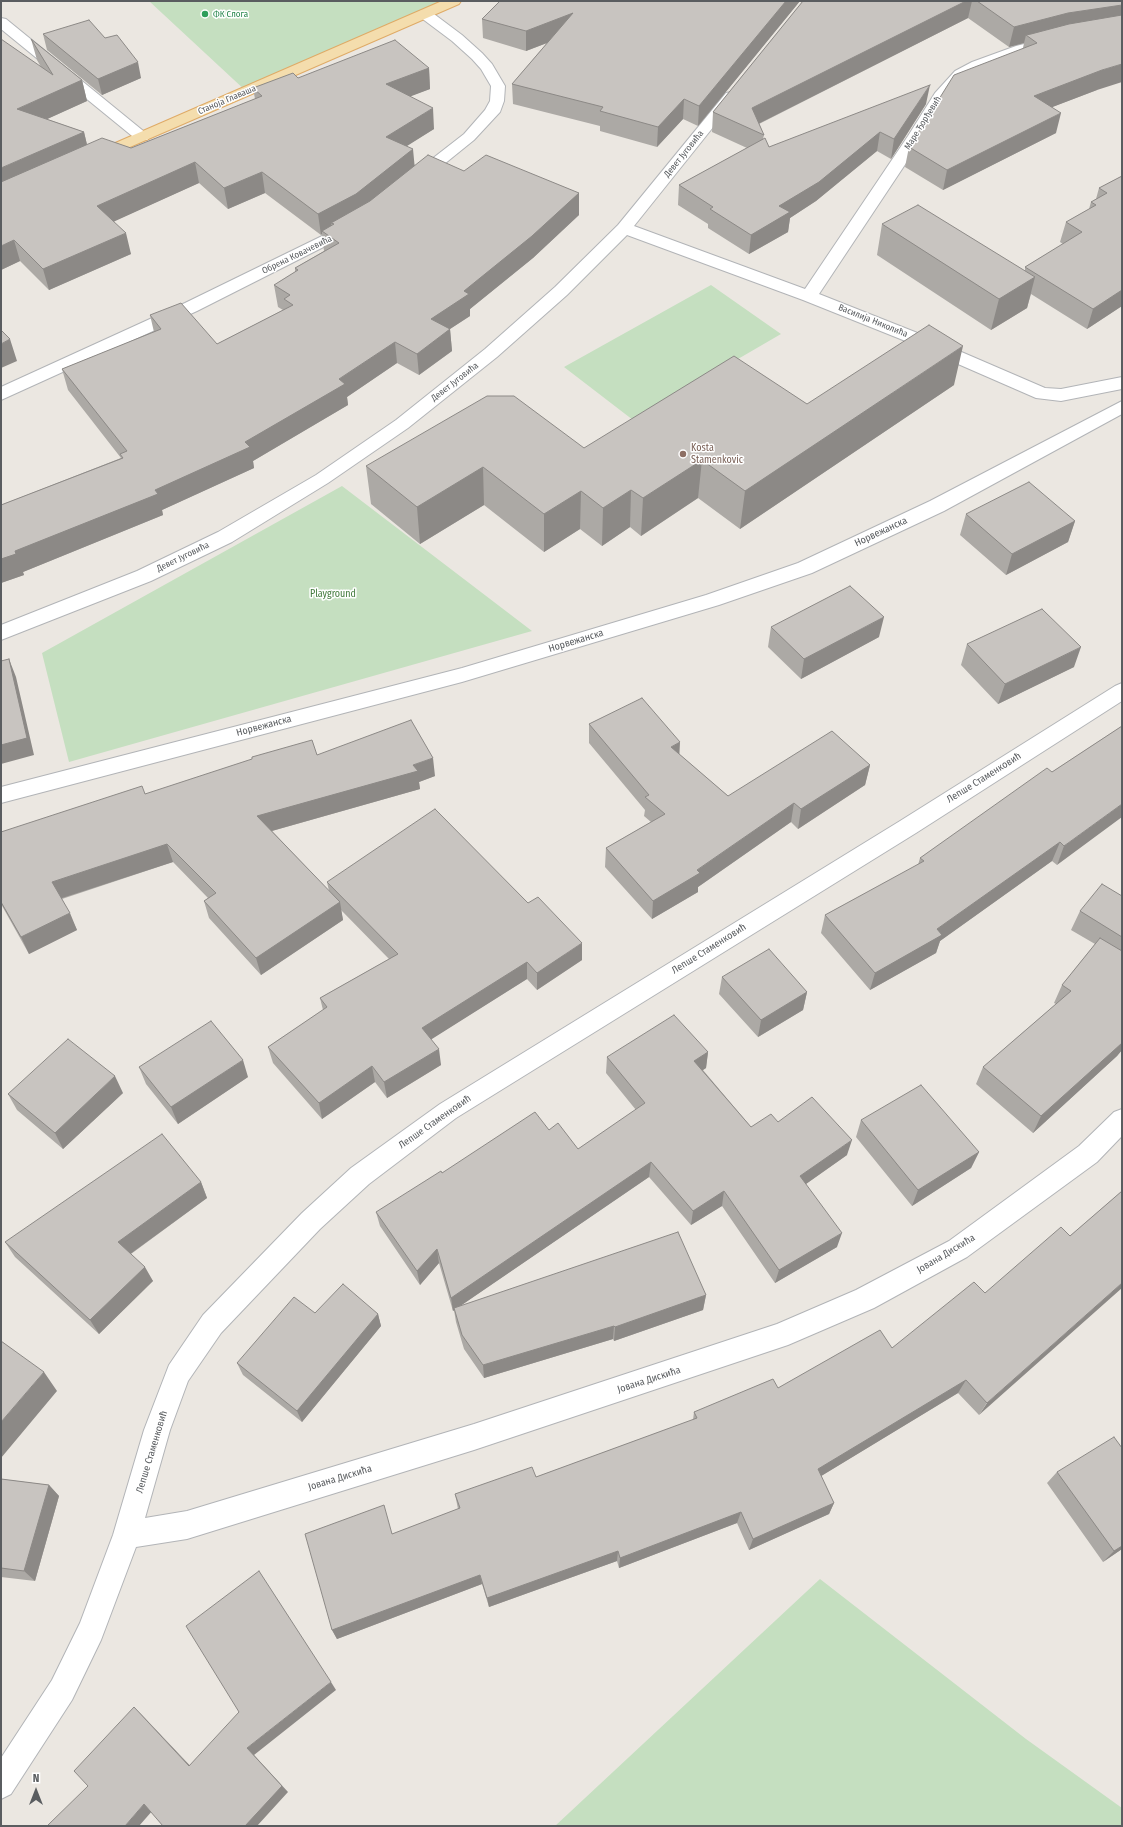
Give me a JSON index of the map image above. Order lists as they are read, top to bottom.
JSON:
{
  "streets": {
    "main road": ["Станоја Главаша"],
    "street": [
      "Маре Ђорђевић",
      "Девет Југовића",
      "Обрена Ковачевића",
      "Василија Николића",
      "Норвежанска",
      "Лепше Стаменковић",
      "Јована Дискића"
    ]
  },
  "crossings": [
    ["Маре Ђорђевић", "Василија Николића"],
    ["Девет Југовића", "Василија Николића"],
    ["Лепше Стаменковић", "Јована Дискића"]
  ],
  "parks": ["Playground"],
  "places": ["ФК Слога", "Kosta Stamenkovic"],
  "north": "top"
}
